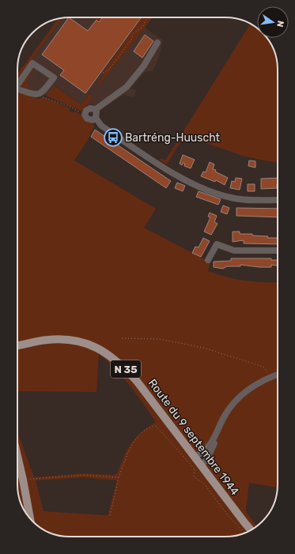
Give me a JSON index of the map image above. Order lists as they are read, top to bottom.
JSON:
{
  "streets": {
    "main road": ["N 35", "Route du 9 septembre 1944"]
  },
  "crossings": [
    ["N 35", "Route du 9 septembre 1944"]
  ],
  "places": {
    "bus stop": ["Bartréng-Huuscht"]
  },
  "north": "right"
}
